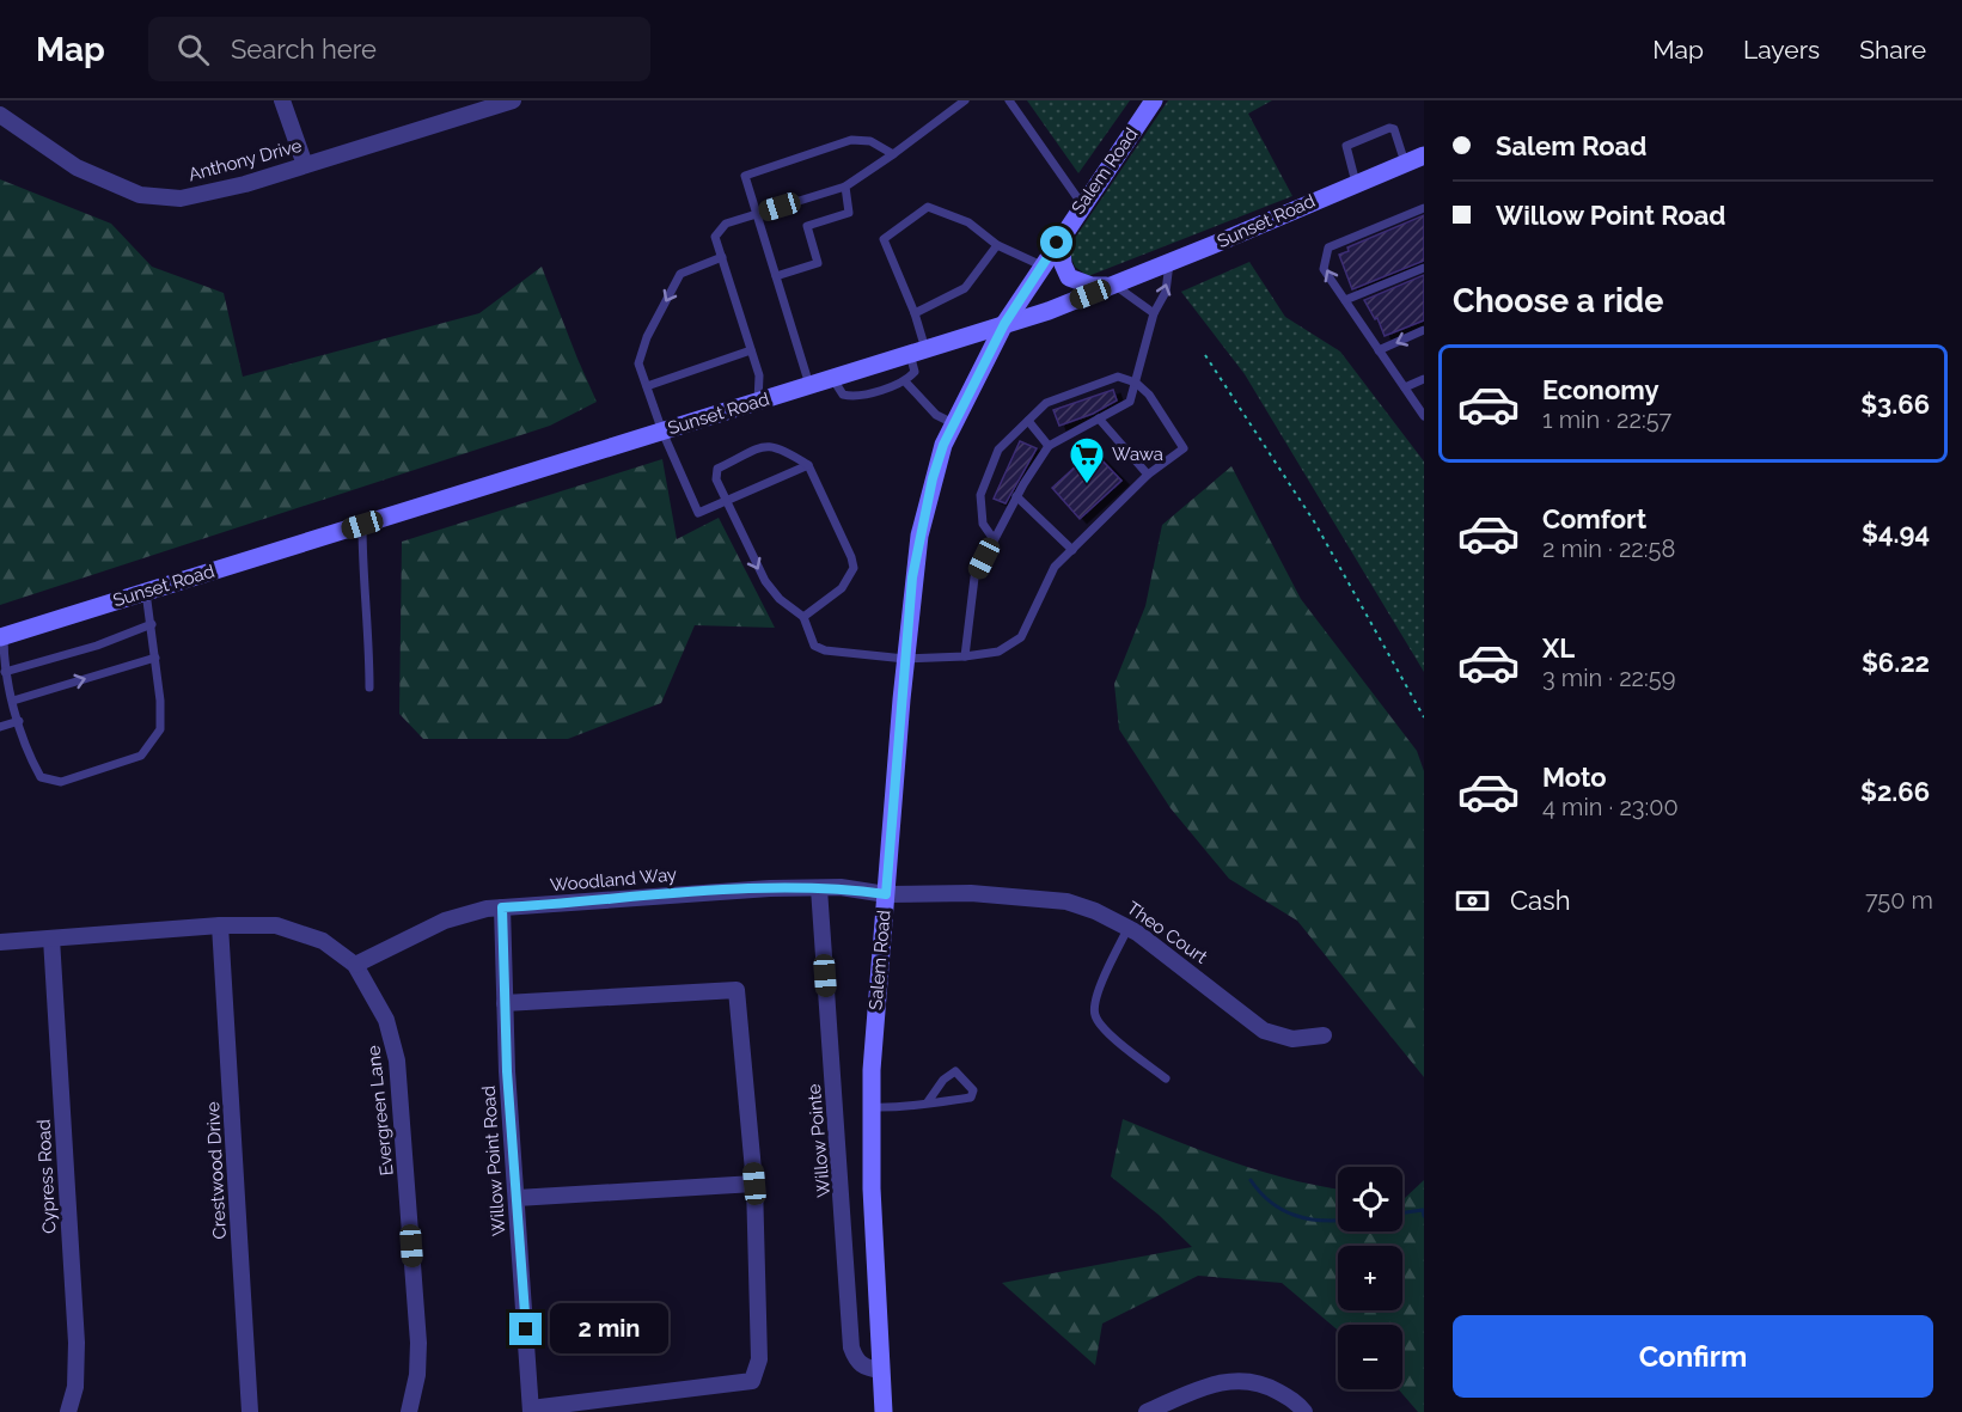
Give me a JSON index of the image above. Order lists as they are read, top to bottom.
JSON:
{
  "streets": {
    "street": [
      "Anthony Drive",
      "Salem Road",
      "Sunset Road",
      "Woodland Way",
      "Theo Court",
      "Evergreen Lane",
      "Willow Pointe",
      "Willow Point Road",
      "Crestwood Drive",
      "Cypress Road"
    ]
  },
  "crossings": [
    ["Salem Road", "Sunset Road"],
    ["Salem Road", "Woodland Way"],
    ["Salem Road", "Theo Court"],
    ["Salem Road", "Willow Pointe"],
    ["Woodland Way", "Theo Court"],
    ["Woodland Way", "Evergreen Lane"],
    ["Woodland Way", "Willow Pointe"],
    ["Woodland Way", "Willow Point Road"],
    ["Evergreen Lane", "Crestwood Drive"],
    ["Evergreen Lane", "Cypress Road"]
  ],
  "places": {
    "supermarket": ["Wawa"]
  },
  "page": {
    "header": "Map",
    "search": "Search here",
    "nav": ["Map", "Layers", "Share"],
    "banner": ["Salem Road", "Willow Point Road"],
    "heading": "Choose a ride",
    "list": [
      {
        "name": "Economy",
        "note": "1 min · 22:57",
        "value": "$3.66"
      },
      {
        "name": "Comfort",
        "note": "2 min · 22:58",
        "value": "$4.94"
      },
      {
        "name": "XL",
        "note": "3 min · 22:59",
        "value": "$6.22"
      },
      {
        "name": "Moto",
        "note": "4 min · 23:00",
        "value": "$2.66"
      }
    ],
    "pay": ["Cash", "750 m"],
    "map_buttons": ["+", "−"],
    "buttons": "Confirm",
    "bubble": "2 min"
  }
}
